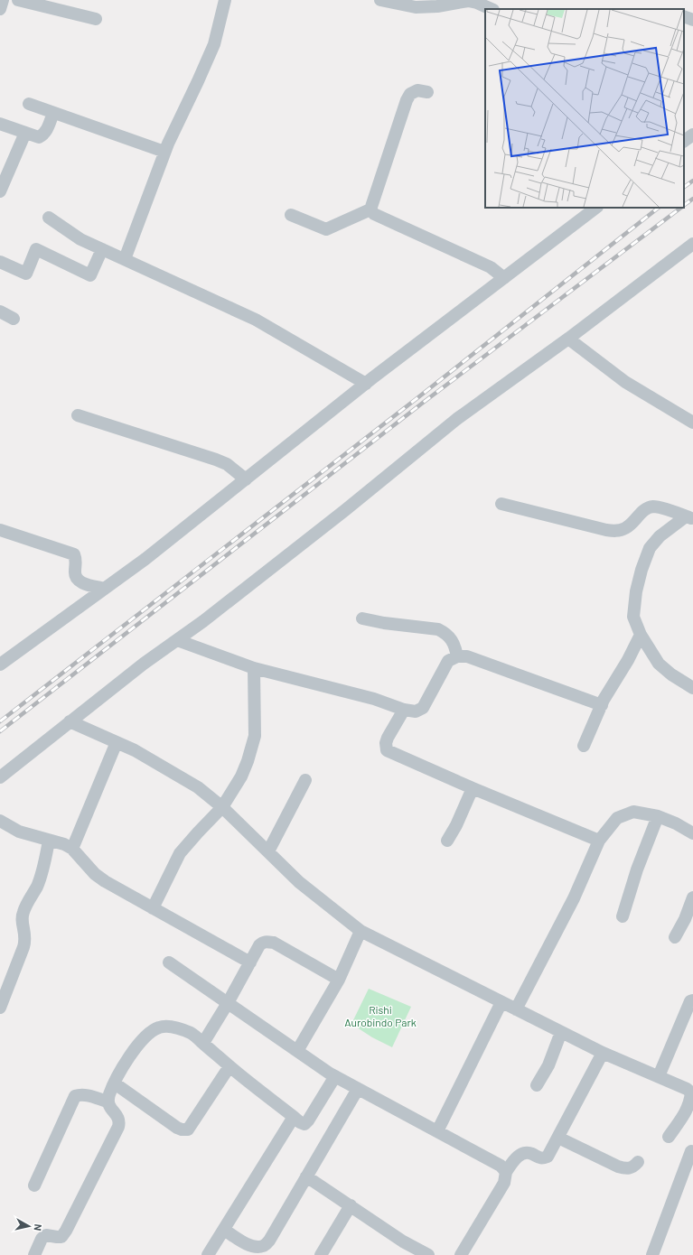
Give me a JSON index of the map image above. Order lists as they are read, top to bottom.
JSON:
{
  "parks": ["Rishi Aurobindo Park"],
  "north": "right"
}
